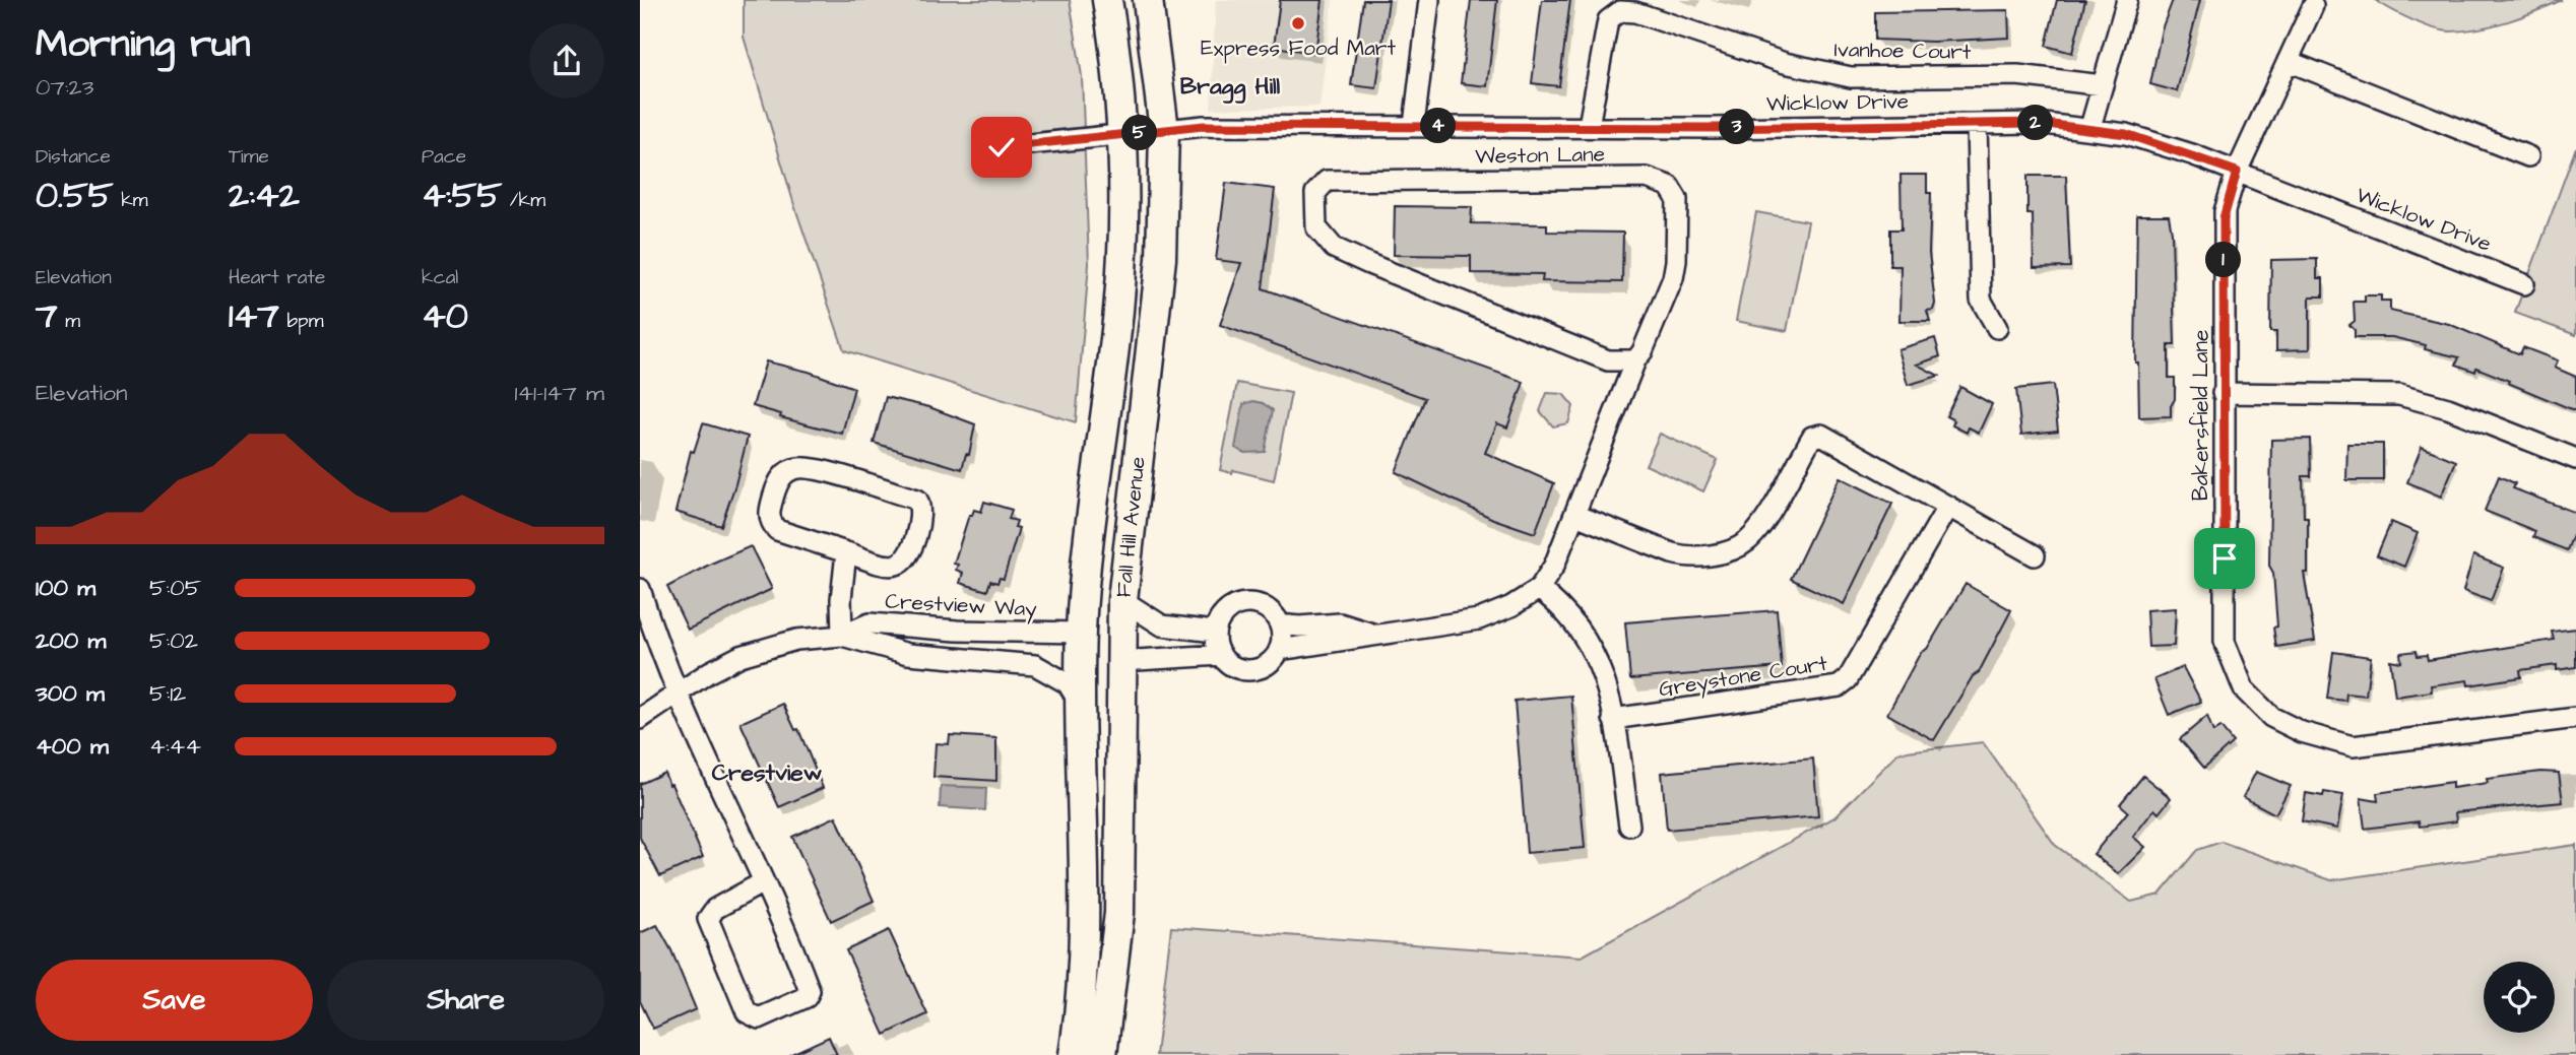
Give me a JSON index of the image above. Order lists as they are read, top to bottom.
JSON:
{
  "streets": {
    "main road": ["Fall Hill Avenue"],
    "street": [
      "Ivanhoe Court",
      "Wicklow Drive",
      "Weston Lane",
      "Bakersfield Lane",
      "Crestview Way",
      "Greystone Court"
    ]
  },
  "crossings": [
    ["Ivanhoe Court", "Wicklow Drive"],
    ["Wicklow Drive", "Bakersfield Lane"],
    ["Wicklow Drive", "Fall Hill Avenue"],
    ["Weston Lane", "Fall Hill Avenue"],
    ["Fall Hill Avenue", "Crestview Way"]
  ],
  "districts": ["Bragg Hill", "Crestview"],
  "places": ["Express Food Mart"],
  "page": {
    "heading": ["Morning run", "07:23"],
    "pins": [
      "2",
      "4",
      "3",
      "5",
      "1"
    ],
    "stats": [
      ["Distance", "0.55 km"],
      ["Time", "2:42"],
      ["Pace", "4:55 /km"],
      ["Elevation", "7 m"],
      ["Heart rate", "147 bpm"],
      ["kcal", "40"]
    ],
    "chart": ["Elevation", "141–147 m"],
    "list": [
      {
        "name": "100 m",
        "note": "5:05"
      },
      {
        "name": "200 m",
        "note": "5:02"
      },
      {
        "name": "300 m",
        "note": "5:12"
      },
      {
        "name": "400 m",
        "note": "4:44"
      }
    ],
    "buttons": ["Save", "Share"]
  }
}
